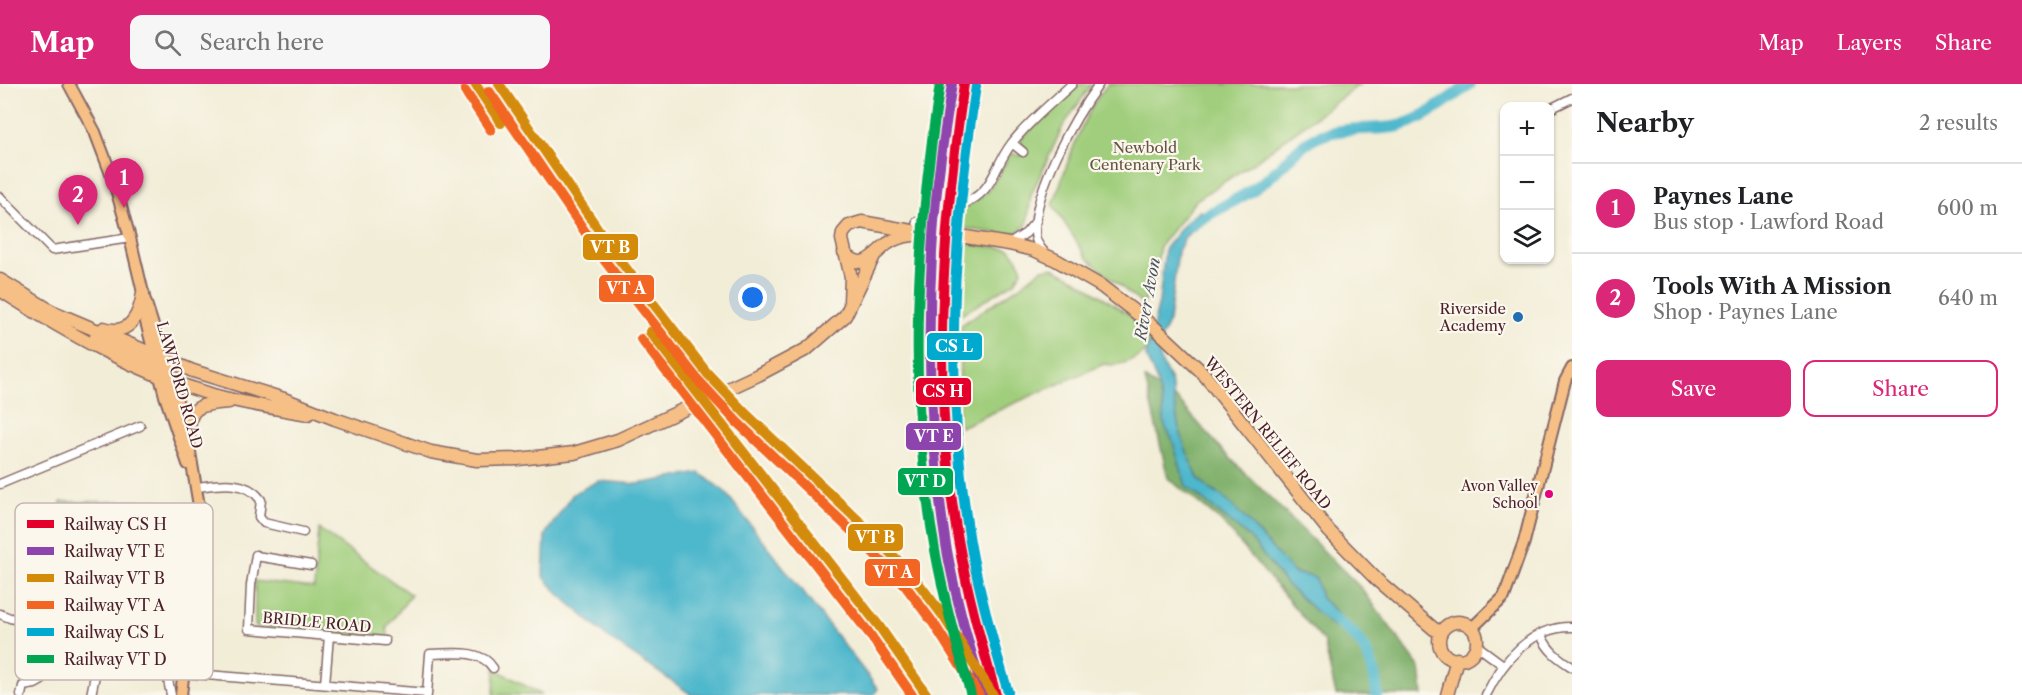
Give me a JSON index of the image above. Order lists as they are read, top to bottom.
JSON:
{
  "streets": {
    "highway": ["WESTERN RELIEF ROAD"],
    "main road": ["LAWFORD ROAD"],
    "street": ["BRIDLE ROAD"]
  },
  "water": ["River Avon"],
  "parks": ["Newbold Centenary Park"],
  "places": ["Riverside Academy", "Avon Valley School"],
  "legend": [
    "Railway CS H",
    "Railway VT E",
    "Railway VT B",
    "Railway VT A",
    "Railway CS L",
    "Railway VT D"
  ],
  "page": {
    "header": "Map",
    "search": "Search here",
    "nav": ["Map", "Layers", "Share"],
    "heading": ["Nearby", "2 results"],
    "map_buttons": ["+", "−"],
    "pins": ["1", "2"],
    "list": [
      {
        "mark": "1",
        "name": "Paynes Lane",
        "note": "Bus stop · Lawford Road",
        "value": "600 m"
      },
      {
        "mark": "2",
        "name": "Tools With A Mission",
        "note": "Shop · Paynes Lane",
        "value": "640 m"
      }
    ],
    "buttons": ["Save", "Share"]
  }
}
